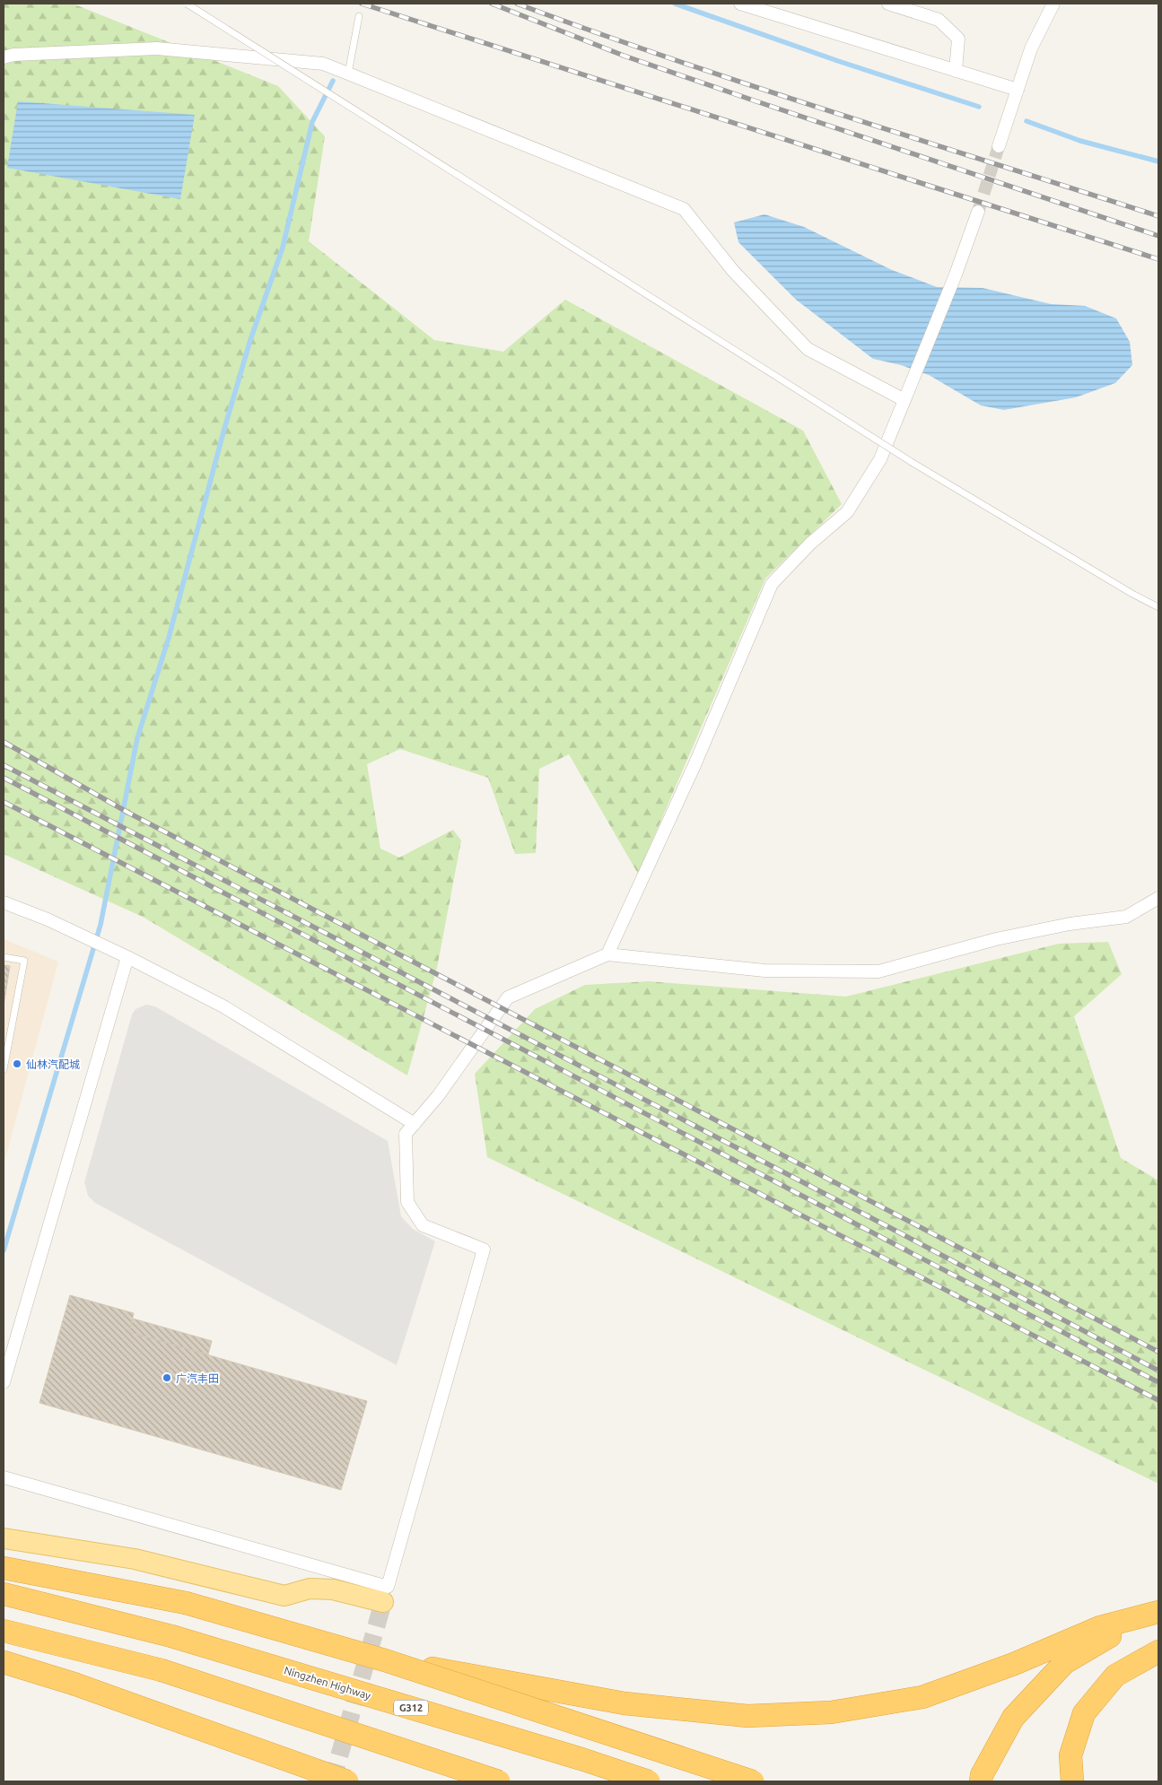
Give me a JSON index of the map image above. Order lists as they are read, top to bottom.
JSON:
{
  "streets": {
    "highway": ["Ningzhen Highway", "G312"]
  },
  "places": ["仙林汽配城", "广汽丰田"]
}
